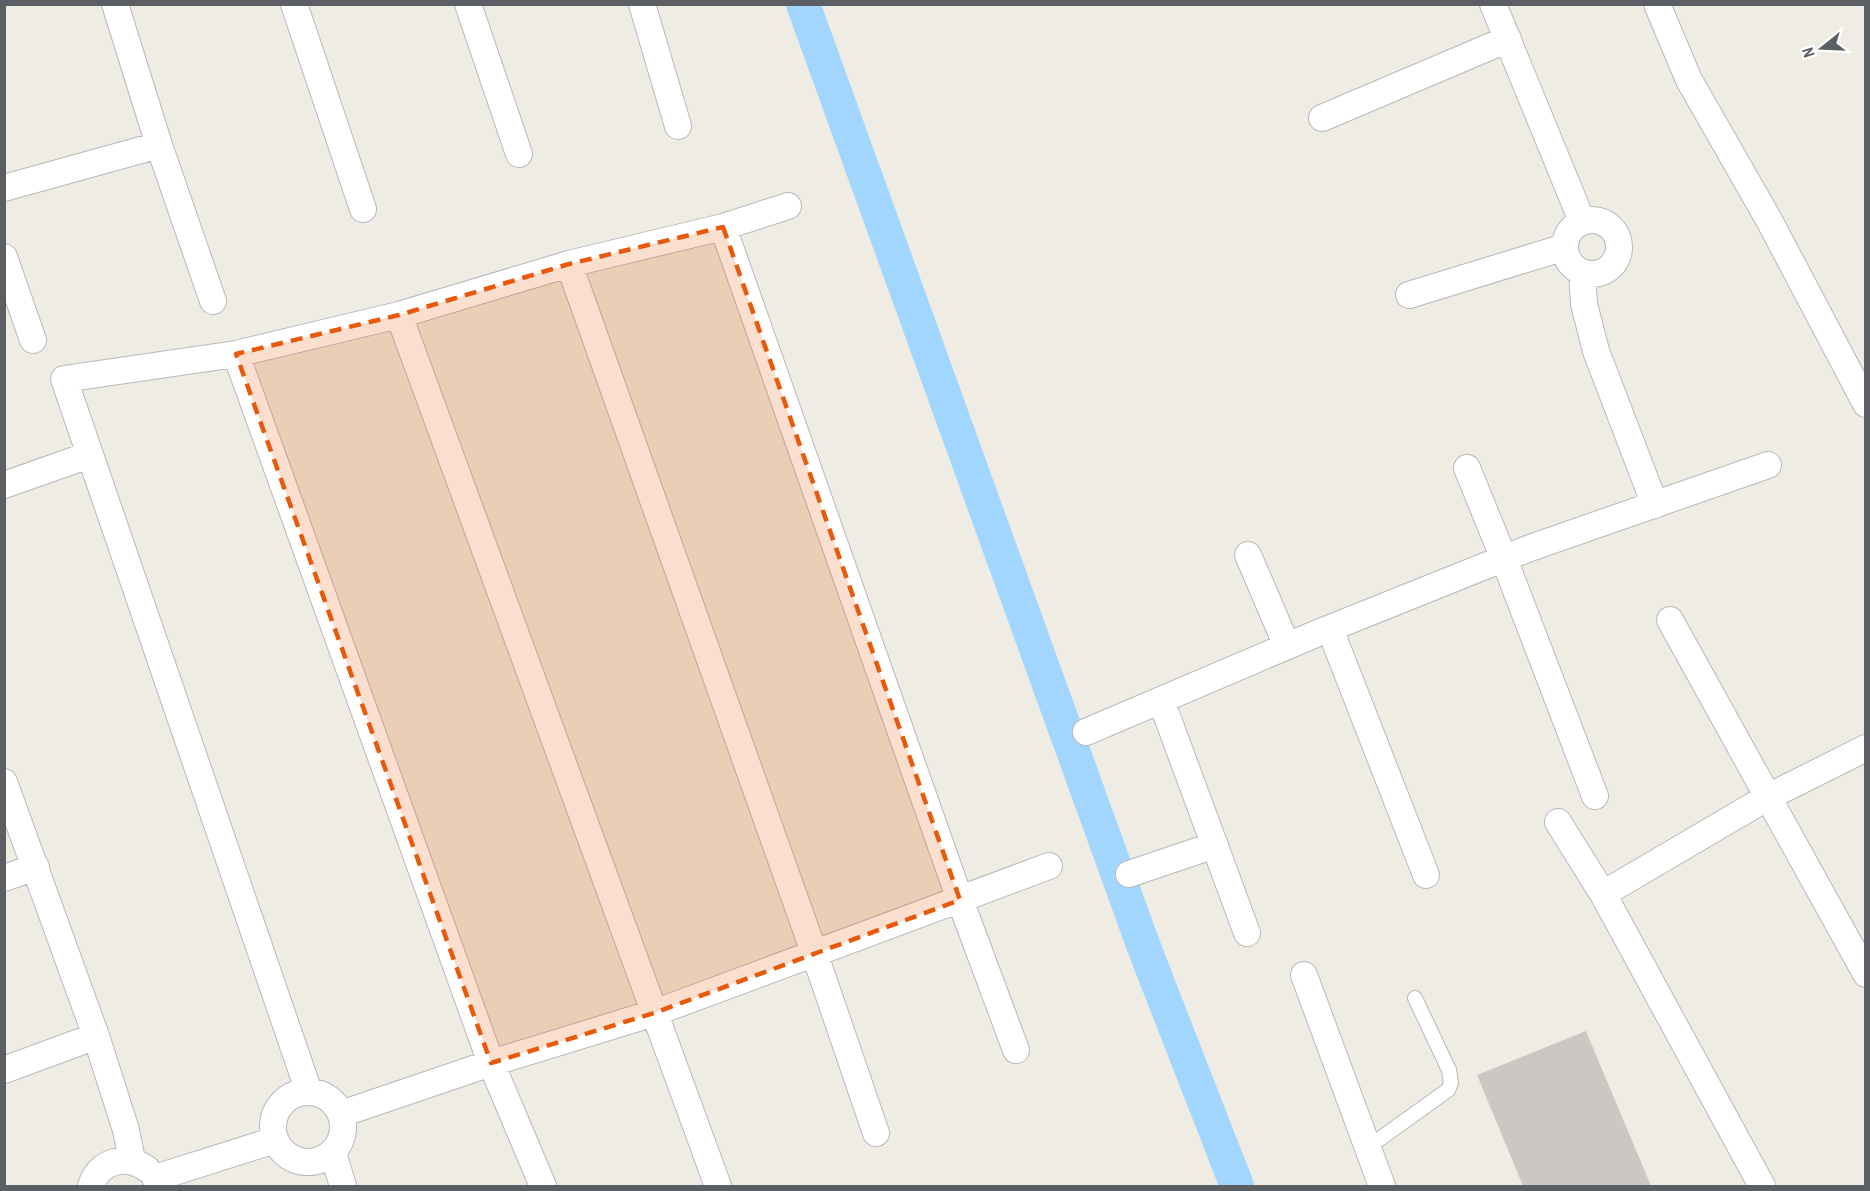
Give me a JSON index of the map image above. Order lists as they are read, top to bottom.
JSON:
{
  "north": "left"
}
